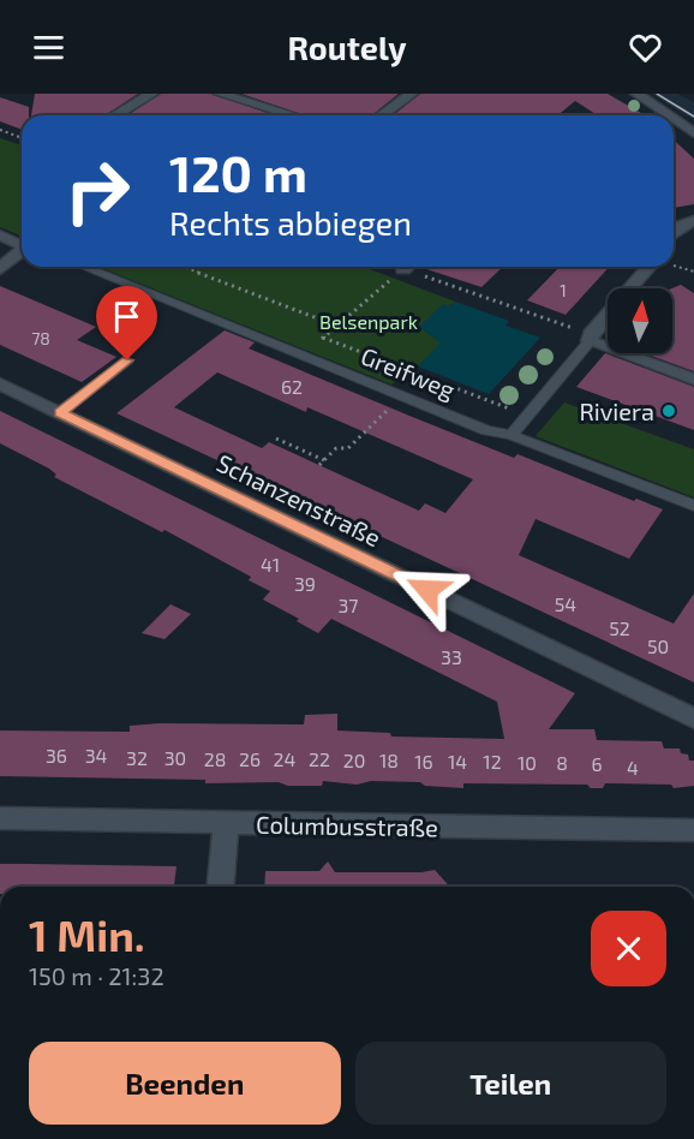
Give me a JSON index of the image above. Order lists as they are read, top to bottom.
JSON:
{
  "streets": {
    "street": ["Schanzenstraße", "Columbusstraße"],
    "lane": ["Greifweg"]
  },
  "parks": ["Belsenpark"],
  "places": ["Riviera"],
  "house_numbers": [
    "1",
    "78",
    "62",
    "41",
    "39",
    "54",
    "37",
    "52",
    "50",
    "33",
    "36",
    "34",
    "32",
    "30",
    "28",
    "26",
    "24",
    "22",
    "20",
    "18",
    "16",
    "14",
    "12",
    "10",
    "8",
    "6",
    "4"
  ],
  "north": "top",
  "page": {
    "header": "Routely",
    "turn": ["120 m", "Rechts abbiegen"],
    "heading": ["1 Min.", "150 m · 21:32"],
    "buttons": ["Beenden", "Teilen"]
  }
}
